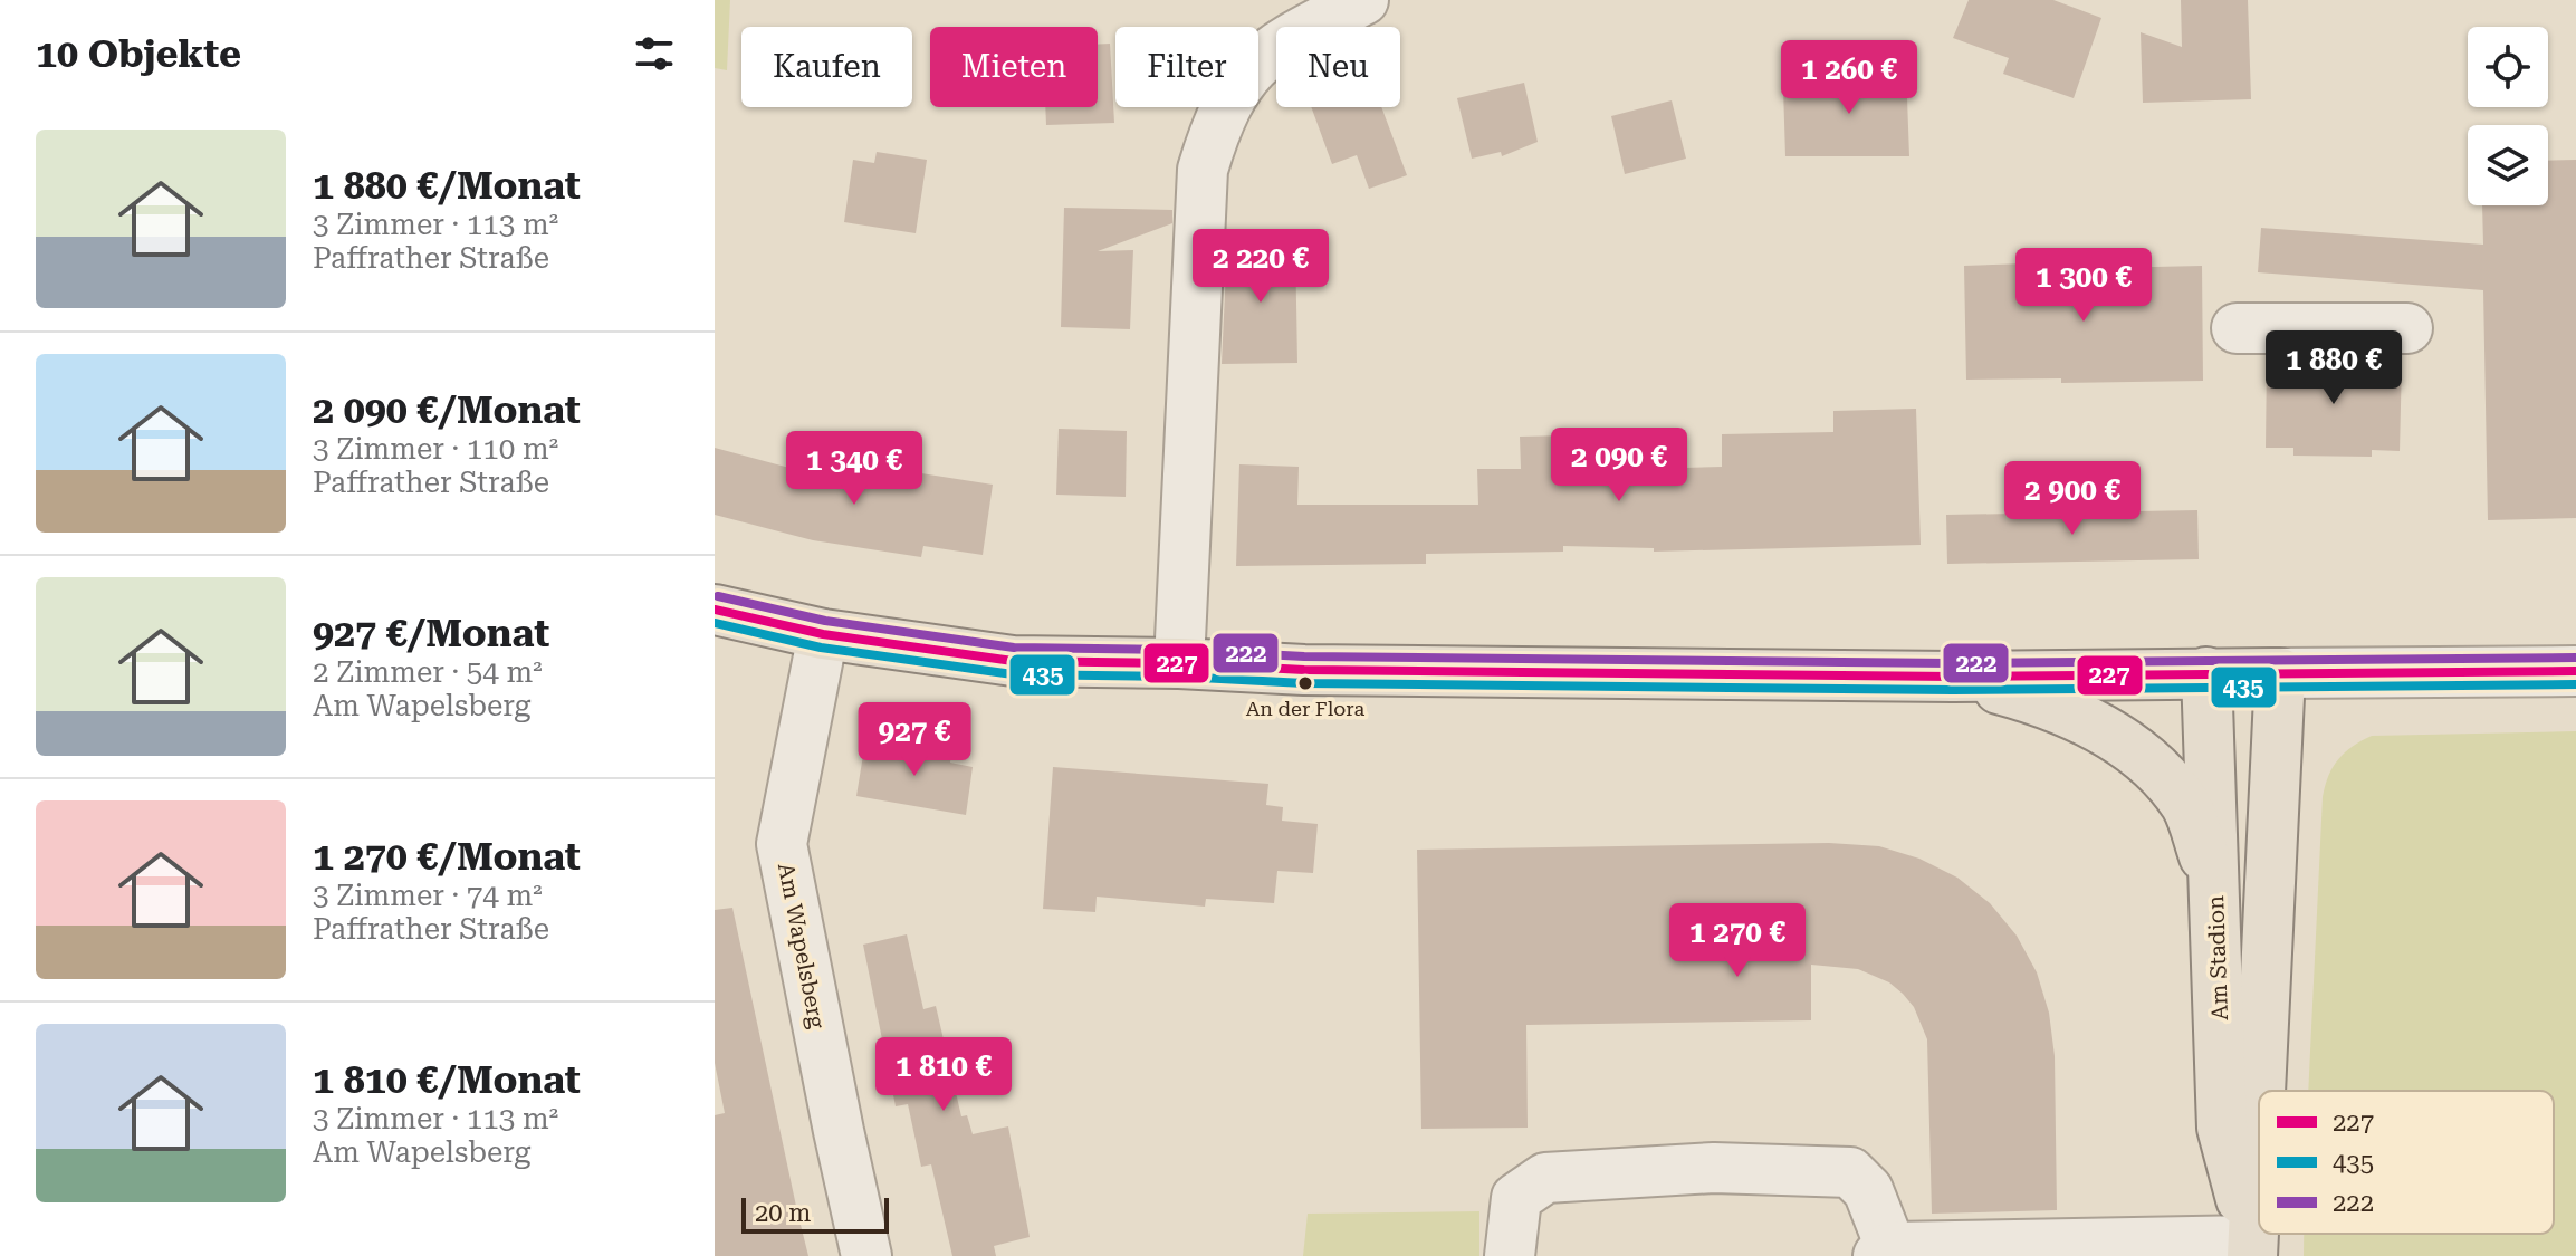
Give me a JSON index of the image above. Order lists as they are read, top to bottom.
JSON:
{
  "streets": {
    "main road": ["Am Stadion"],
    "street": ["Am Wapelsberg"]
  },
  "places": ["An der Flora"],
  "lines": ["transit line 222", "transit line 227", "transit line 435"],
  "legend": ["227", "435", "222"],
  "scale_bar": "20 m",
  "page": {
    "heading": "10 Objekte",
    "chip": [
      "Kaufen",
      "Mieten",
      "Filter",
      "Neu"
    ],
    "price": [
      "1 260 €",
      "2 220 €",
      "1 300 €",
      "1 880 €",
      "2 090 €",
      "1 340 €",
      "2 900 €",
      "927 €",
      "1 270 €",
      "1 810 €"
    ],
    "list": [
      {
        "name": "1 880 €/Monat",
        "note": "3 Zimmer · 113 m² · Paffrather Straße"
      },
      {
        "name": "2 090 €/Monat",
        "note": "3 Zimmer · 110 m² · Paffrather Straße"
      },
      {
        "name": "927 €/Monat",
        "note": "2 Zimmer · 54 m² · Am Wapelsberg"
      },
      {
        "name": "1 270 €/Monat",
        "note": "3 Zimmer · 74 m² · Paffrather Straße"
      },
      {
        "name": "1 810 €/Monat",
        "note": "3 Zimmer · 113 m² · Am Wapelsberg"
      }
    ],
    "scale": "20 m"
  }
}
